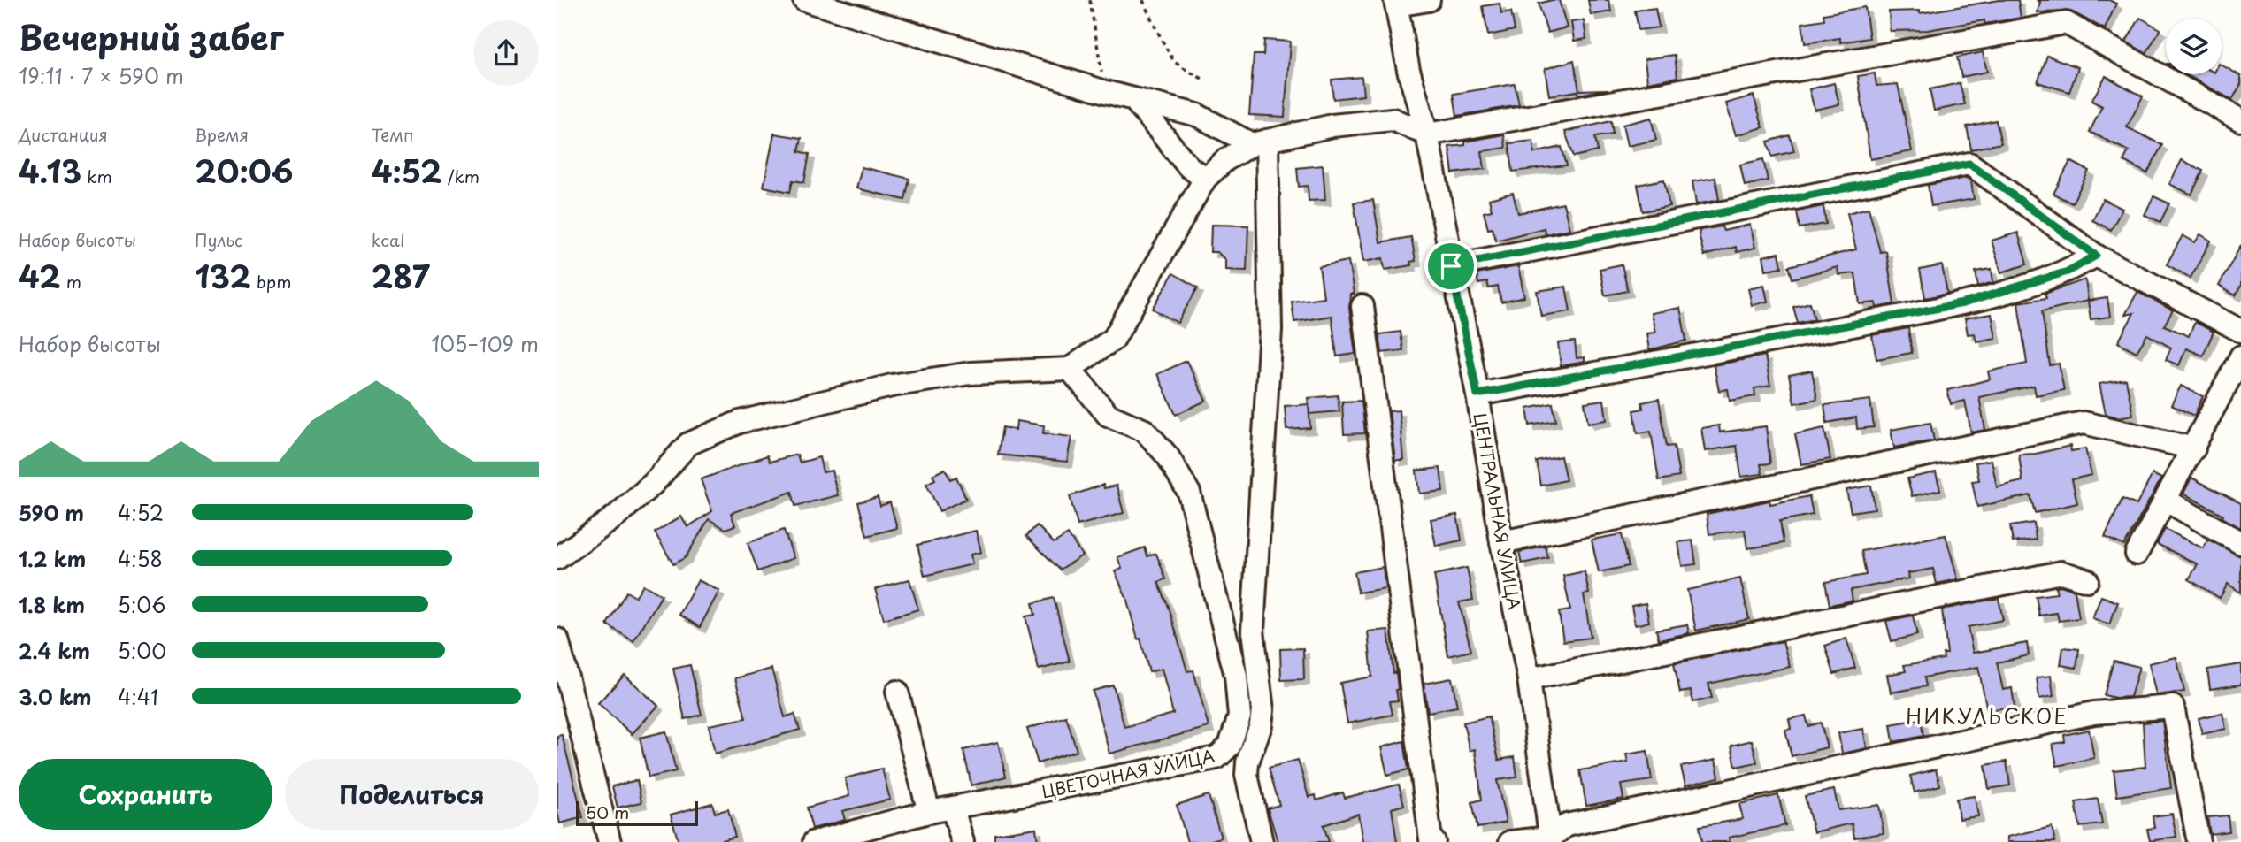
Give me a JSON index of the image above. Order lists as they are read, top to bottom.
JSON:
{
  "streets": {
    "street": ["ЦЕНТРАЛЬНАЯ УЛИЦА", "ЦВЕТОЧНАЯ УЛИЦА"]
  },
  "districts": ["НИКУЛЬСКОЕ"],
  "scale_bar": "50 m",
  "page": {
    "heading": ["Вечерний забег", "19:11 · 7 × 590 m"],
    "stats": [
      ["Дистанция", "4.13 km"],
      ["Время", "20:06"],
      ["Темп", "4:52 /km"],
      ["Набор высоты", "42 m"],
      ["Пульс", "132 bpm"],
      ["kcal", "287"]
    ],
    "chart": ["Набор высоты", "105–109 m"],
    "list": [
      {
        "name": "590 m",
        "note": "4:52"
      },
      {
        "name": "1.2 km",
        "note": "4:58"
      },
      {
        "name": "1.8 km",
        "note": "5:06"
      },
      {
        "name": "2.4 km",
        "note": "5:00"
      },
      {
        "name": "3.0 km",
        "note": "4:41"
      }
    ],
    "buttons": ["Сохранить", "Поделиться"],
    "scale": "50 m"
  }
}
